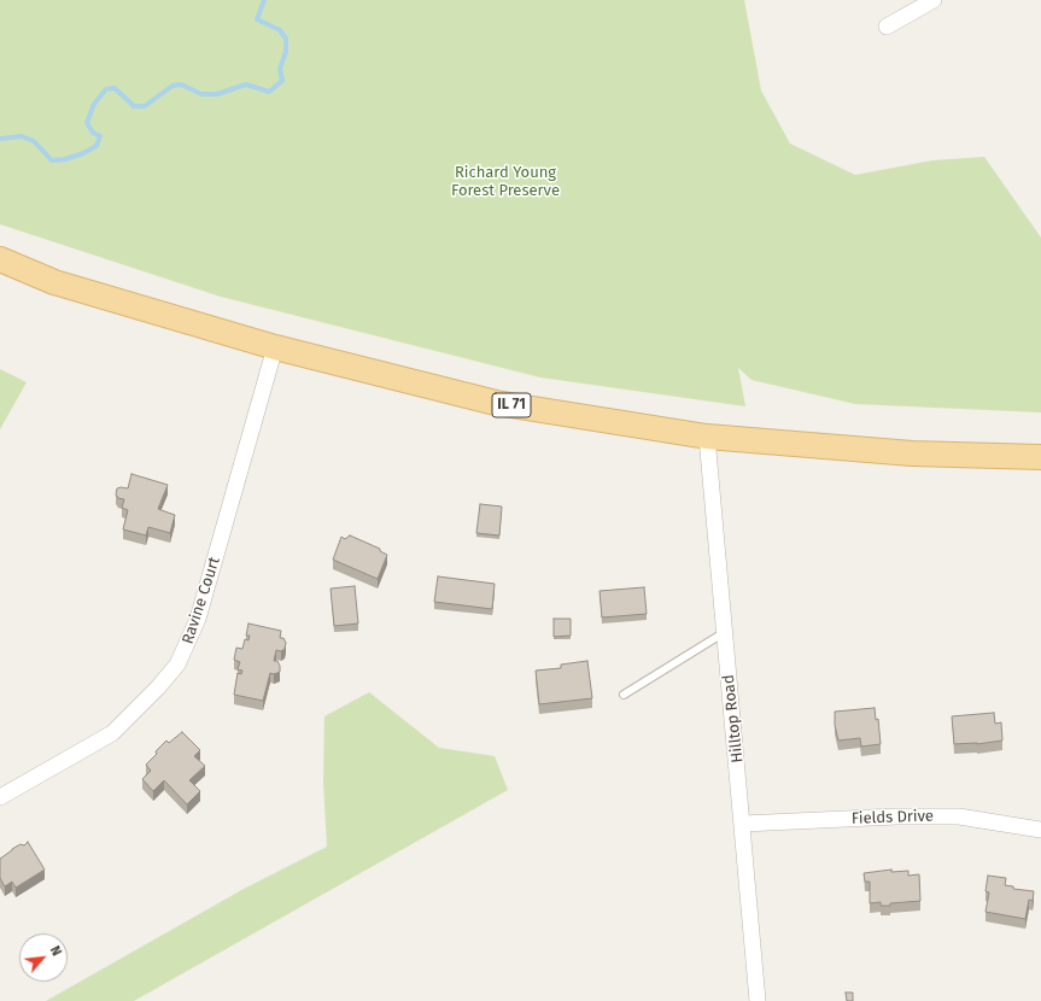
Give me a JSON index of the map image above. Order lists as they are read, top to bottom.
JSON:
{
  "streets": {
    "main road": ["IL 71"],
    "street": ["Ravine Court", "Hilltop Road", "Fields Drive"]
  },
  "crossings": [
    ["IL 71", "Ravine Court"],
    ["IL 71", "Hilltop Road"],
    ["Hilltop Road", "Fields Drive"]
  ],
  "parks": ["Richard Young Forest Preserve"],
  "north": "top right"
}
